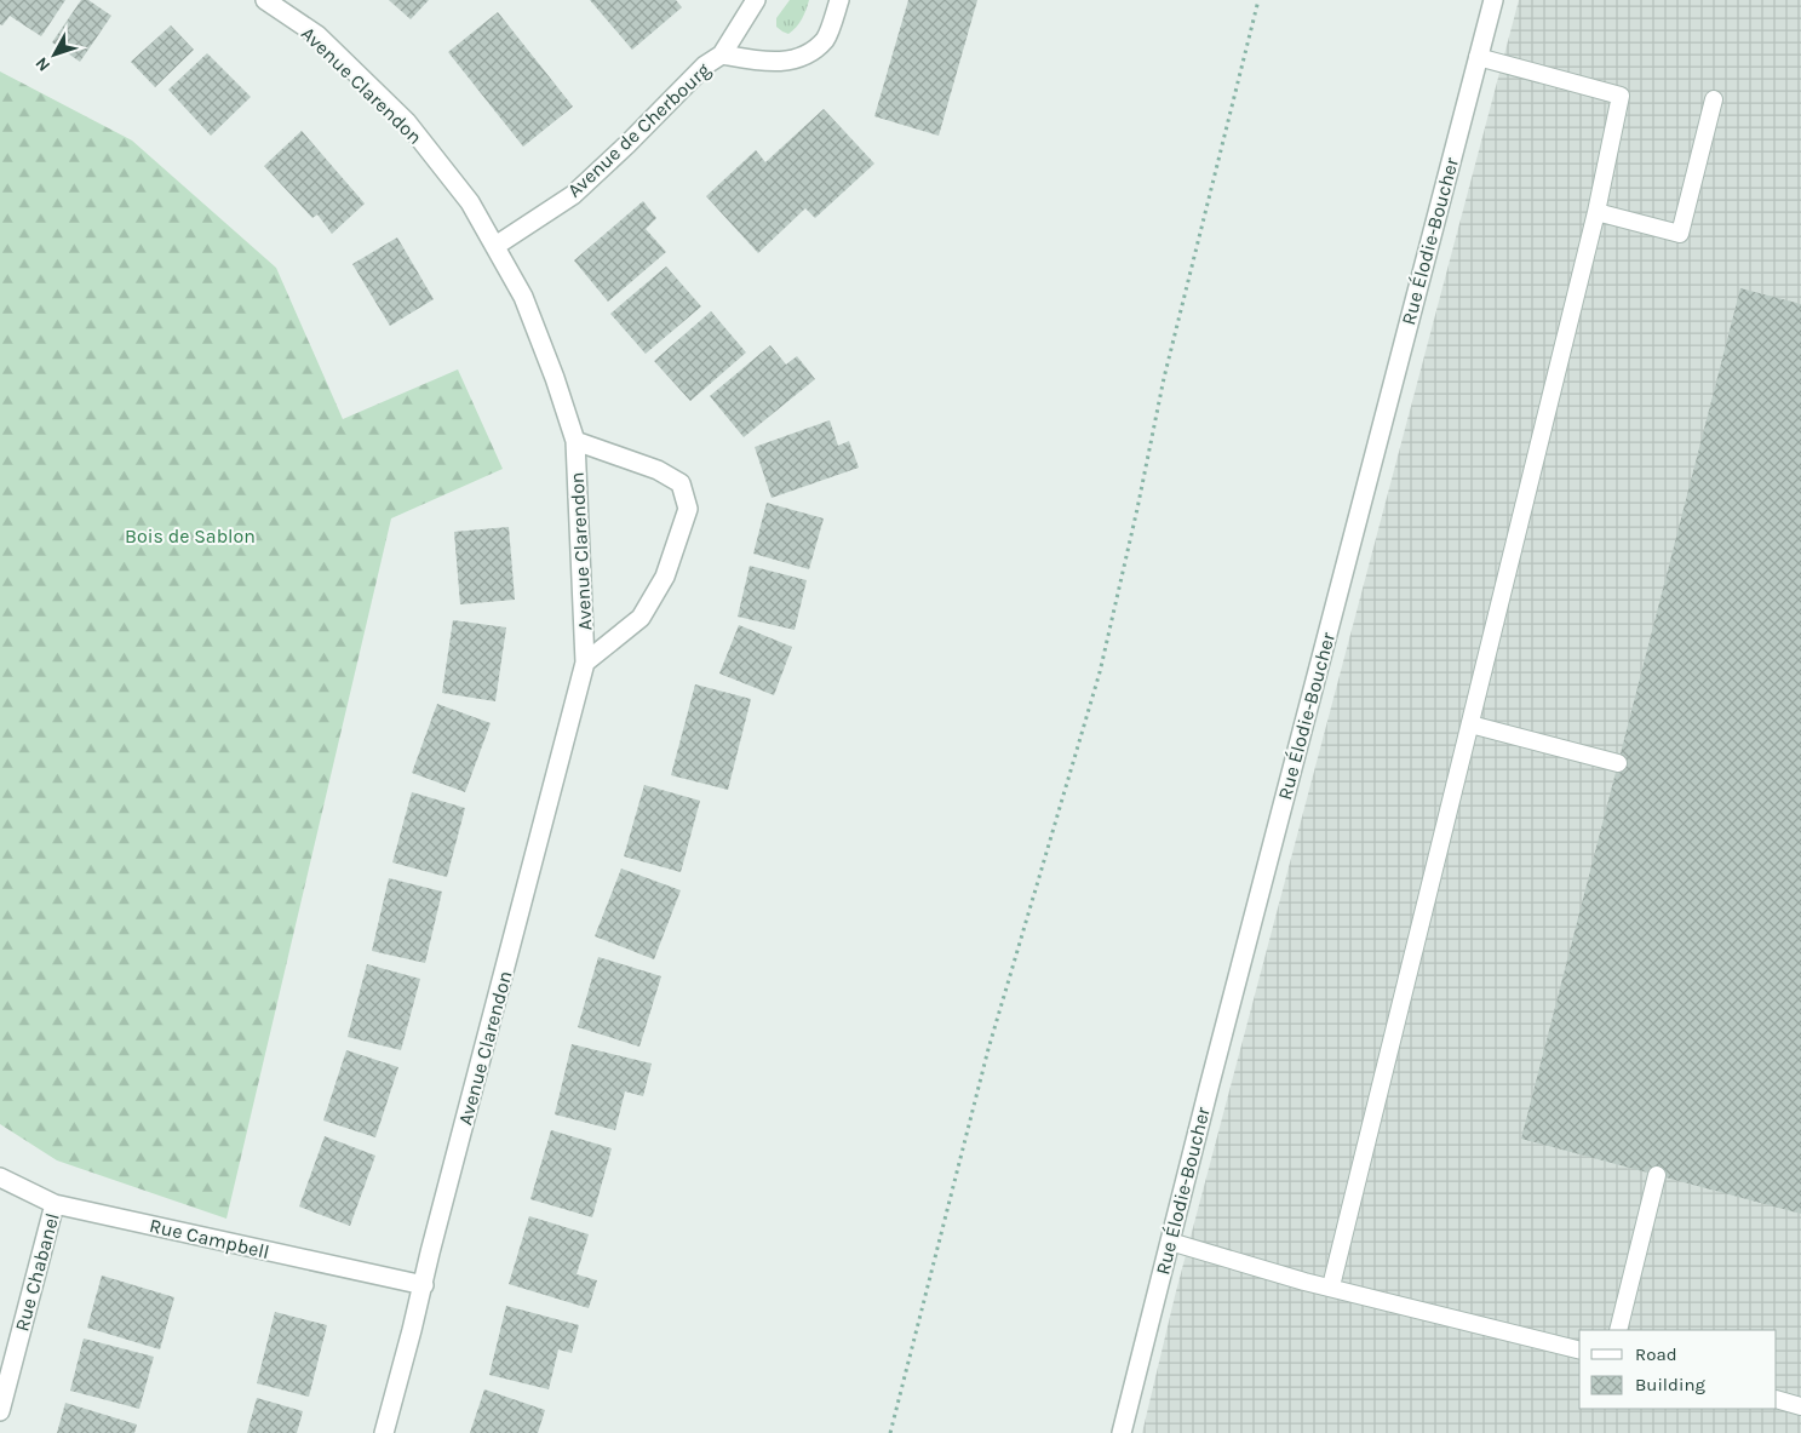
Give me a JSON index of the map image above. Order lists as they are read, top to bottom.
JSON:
{
  "streets": {
    "street": [
      "Avenue Clarendon",
      "Avenue de Cherbourg",
      "Rue Élodie-Boucher",
      "Rue Campbell",
      "Rue Chabanel"
    ]
  },
  "crossings": [
    ["Avenue Clarendon", "Avenue de Cherbourg"],
    ["Avenue Clarendon", "Rue Campbell"],
    ["Rue Campbell", "Rue Chabanel"]
  ],
  "parks": ["Bois de Sablon"],
  "legend": ["Road", "Building"],
  "north": "bottom left"
}
